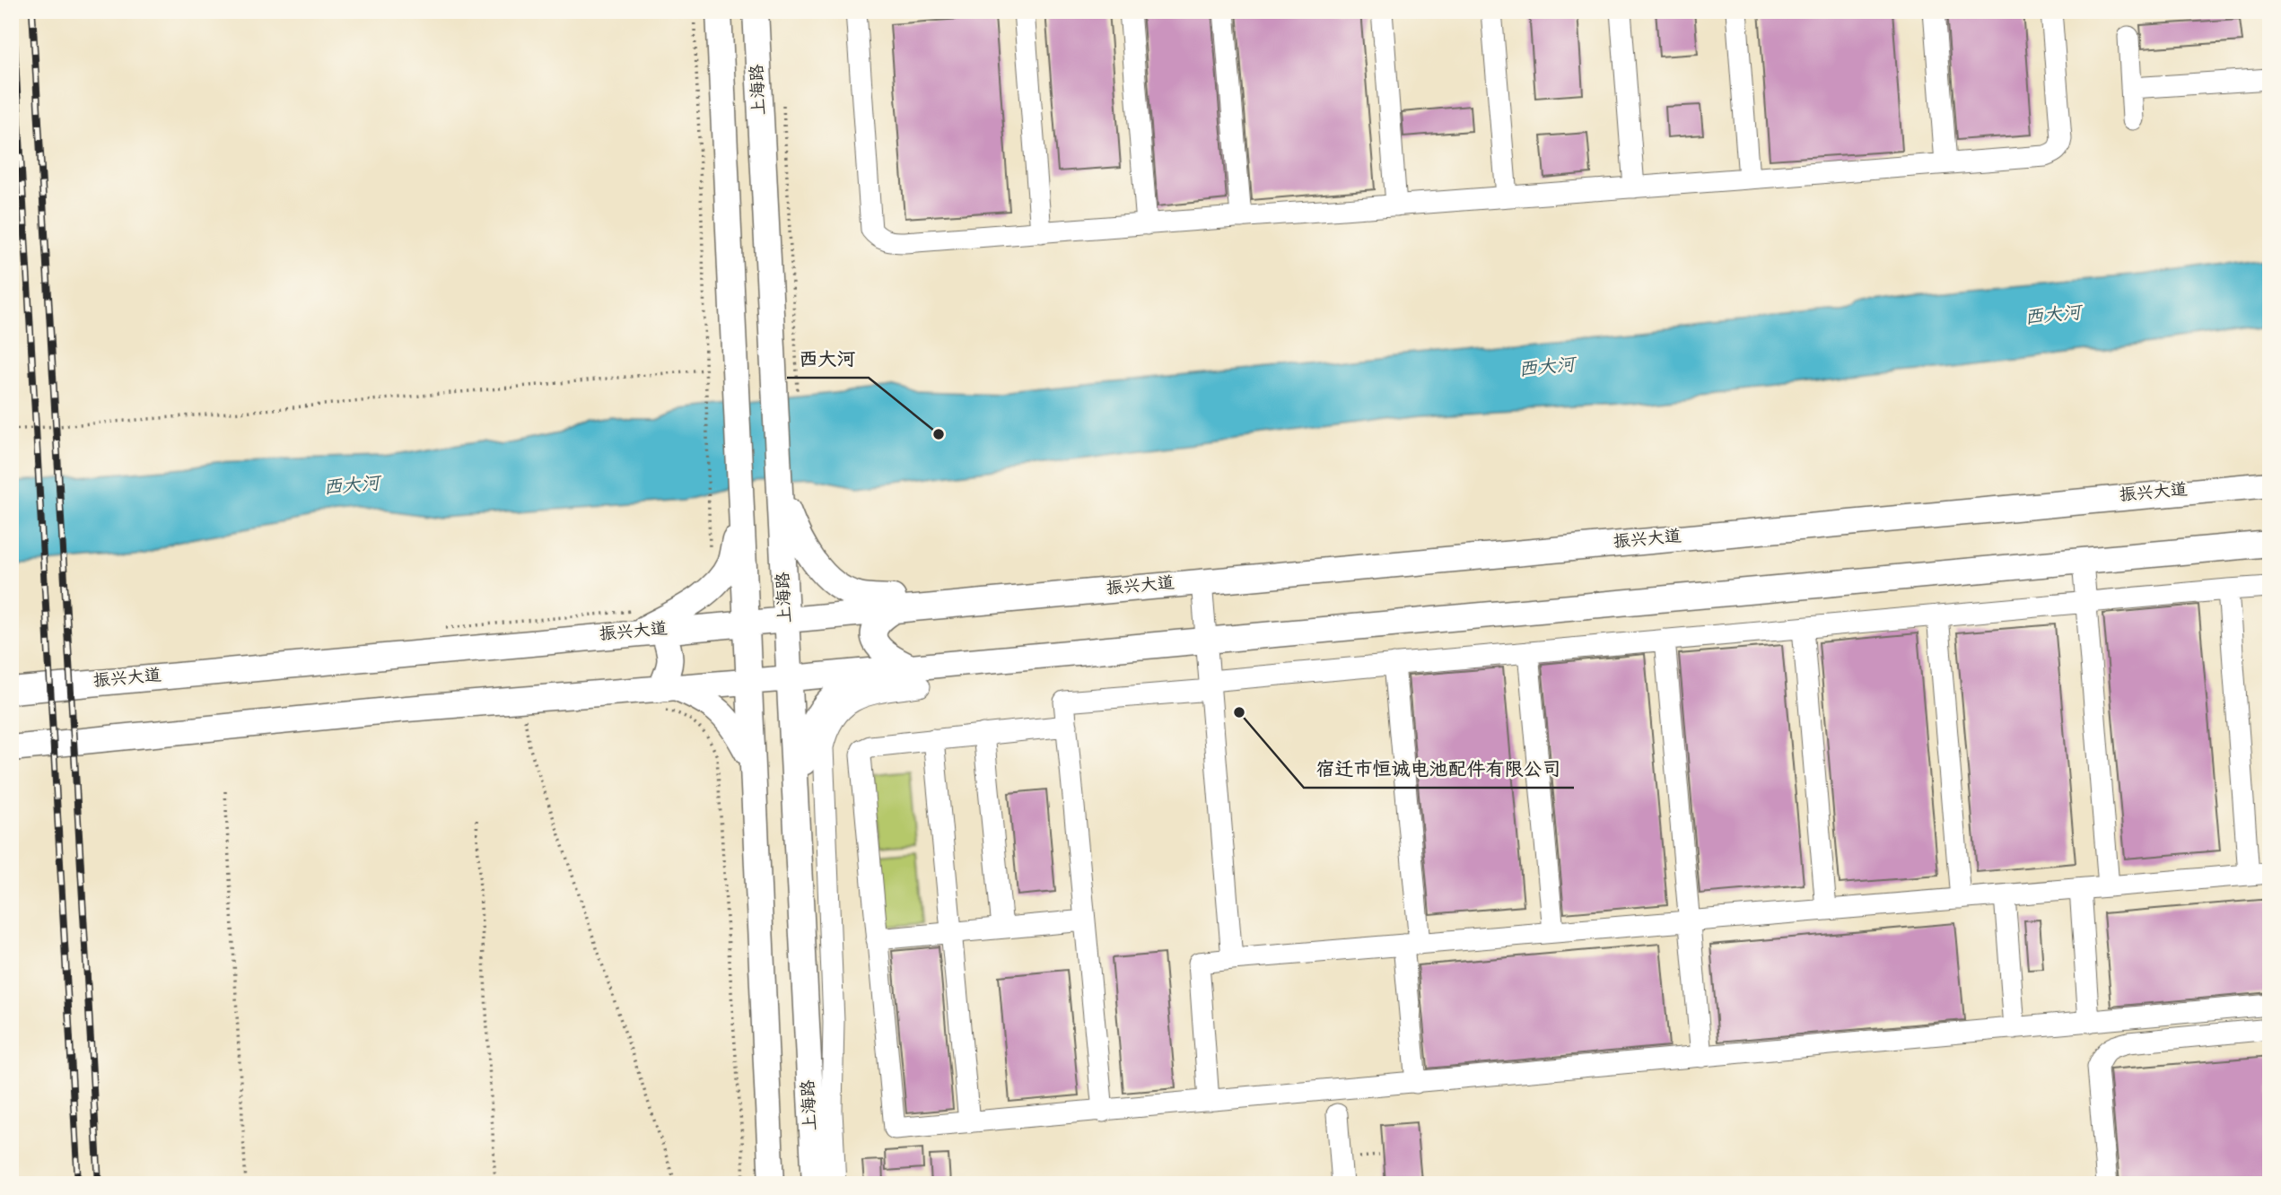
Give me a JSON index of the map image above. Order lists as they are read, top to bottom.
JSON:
{
  "streets": {
    "main road": ["上海路", "振兴大道"]
  },
  "crossings": [
    ["上海路", "振兴大道"]
  ],
  "water": ["西大河"],
  "places": ["西大河", "宿迁市恒诚电池配件有限公司"]
}
